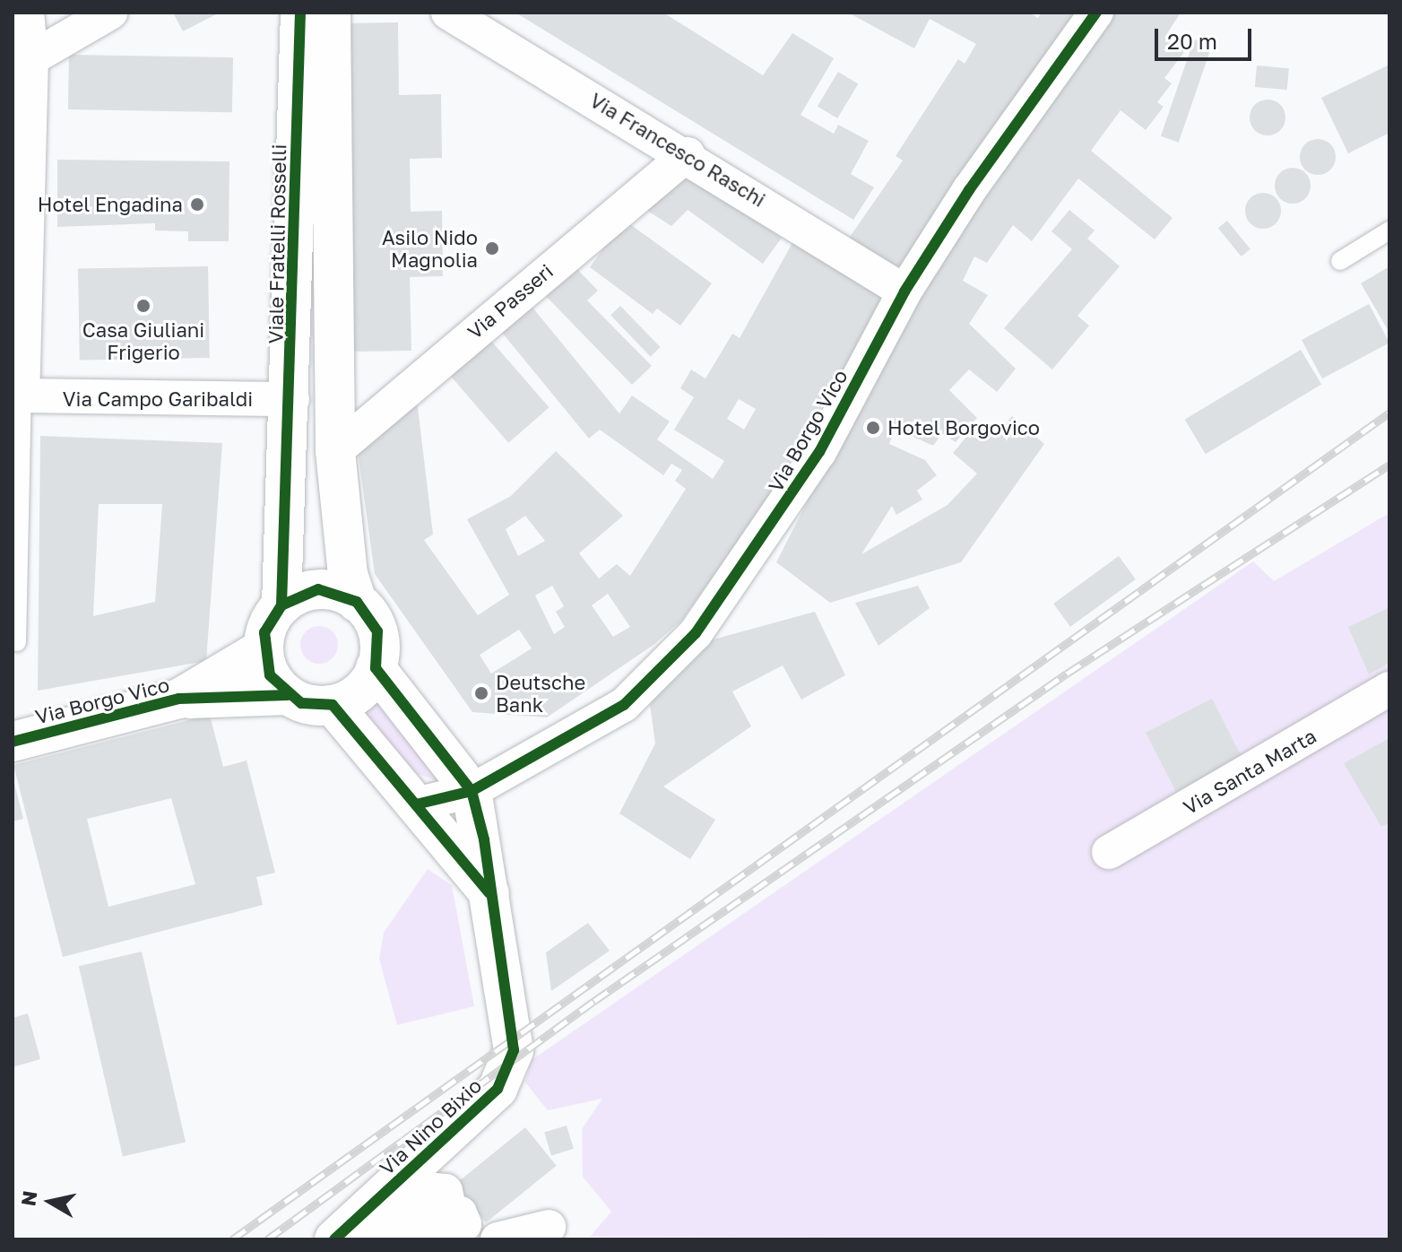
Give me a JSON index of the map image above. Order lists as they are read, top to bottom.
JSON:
{
  "streets": {
    "main road": ["Viale Fratelli Rosselli", "Via Borgo Vico", "Via Nino Bixio"],
    "street": [
      "Via Francesco Raschi",
      "Via Passeri",
      "Via Campo Garibaldi",
      "Via Santa Marta"
    ]
  },
  "crossings": [
    ["Via Francesco Raschi", "Via Passeri"],
    ["Via Francesco Raschi", "Via Borgo Vico"],
    ["Viale Fratelli Rosselli", "Via Campo Garibaldi"],
    ["Viale Fratelli Rosselli", "Via Borgo Vico"],
    ["Via Borgo Vico", "Via Nino Bixio"]
  ],
  "places": [
    "Hotel Engadina",
    "Asilo Nido Magnolia",
    "Casa Giuliani Frigerio",
    "Hotel Borgovico",
    "Deutsche Bank"
  ],
  "scale_bar": "20 m",
  "north": "left"
}
